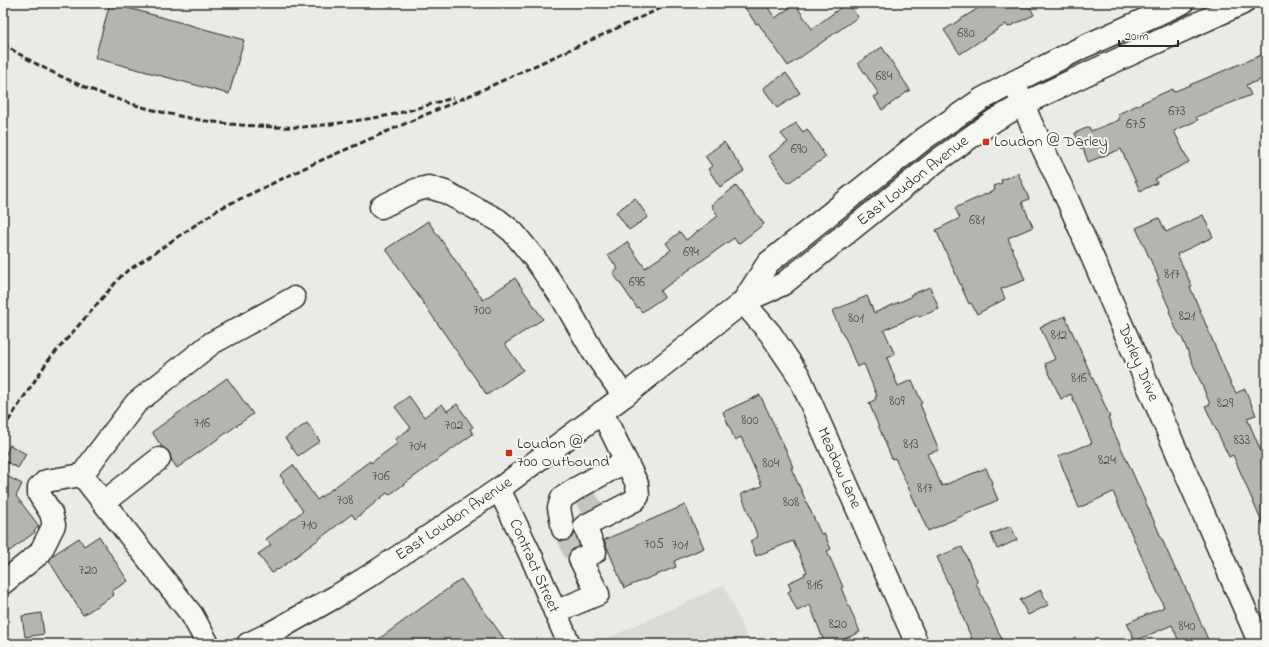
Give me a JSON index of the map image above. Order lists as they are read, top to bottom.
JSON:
{
  "streets": {
    "main road": [
      "East Loudon Avenue",
      "Darley Drive",
      "Meadow Lane",
      "Contract Street"
    ]
  },
  "crossings": [
    ["East Loudon Avenue", "Darley Drive"],
    ["East Loudon Avenue", "Meadow Lane"],
    ["East Loudon Avenue", "Contract Street"]
  ],
  "places": {
    "transit": ["Loudon @ Darley", "Loudon @ 700 Outbound"]
  },
  "house_numbers": [
    "680",
    "684",
    "673",
    "675",
    "690",
    "681",
    "694",
    "817",
    "696",
    "700",
    "821",
    "801",
    "812",
    "816",
    "809",
    "829",
    "800",
    "716",
    "702",
    "833",
    "813",
    "704",
    "824",
    "804",
    "706",
    "817",
    "708",
    "808",
    "710",
    "705",
    "701",
    "720",
    "816",
    "820",
    "840"
  ],
  "scale_bar": "20 m"
}
